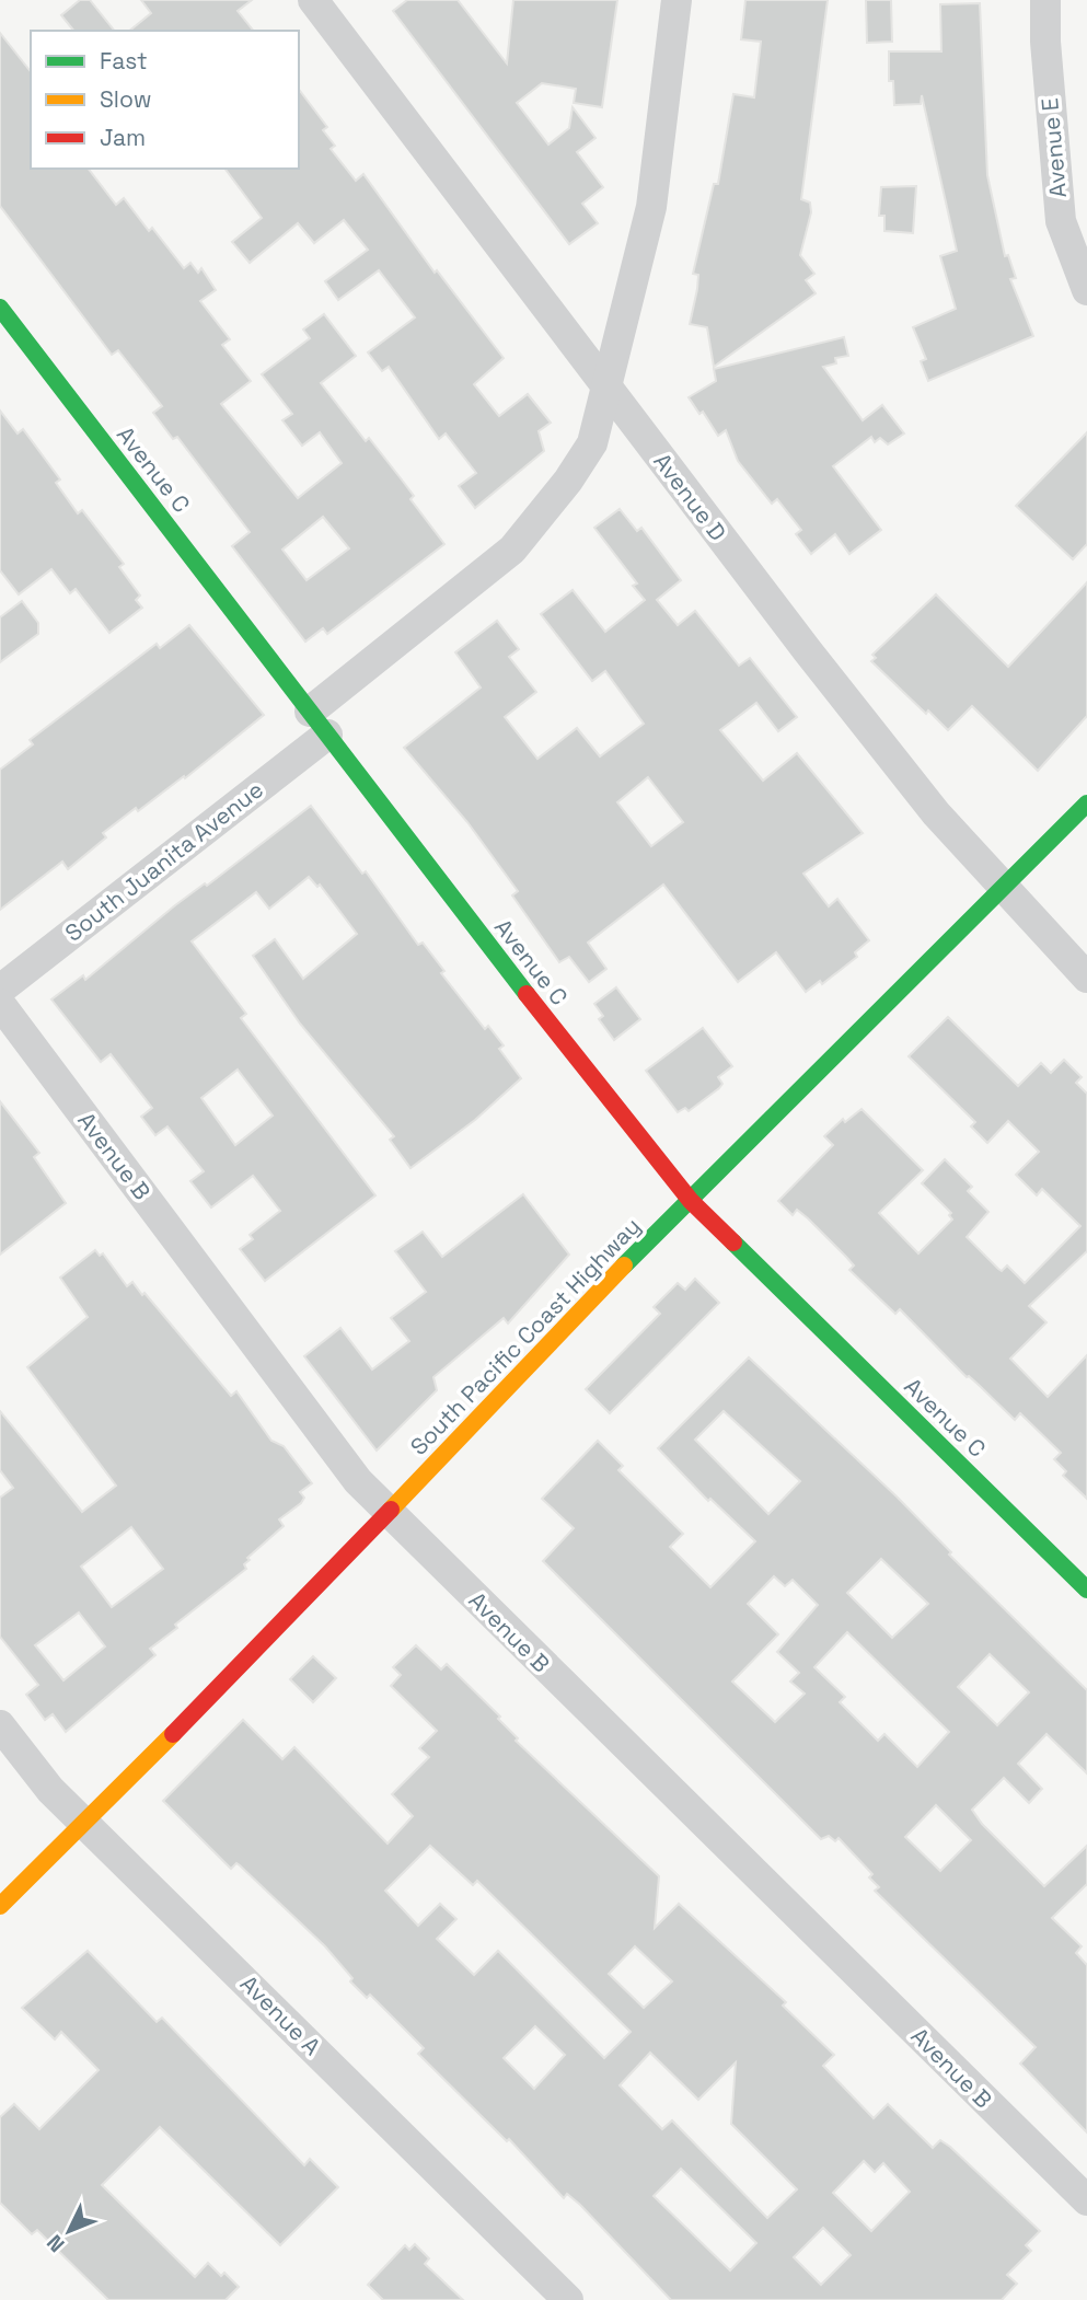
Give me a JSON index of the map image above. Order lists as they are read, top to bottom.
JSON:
{
  "streets": {
    "main road": ["Avenue C", "South Pacific Coast Highway"],
    "street": [
      "Avenue E",
      "Avenue D",
      "South Juanita Avenue",
      "Avenue B",
      "Avenue A"
    ]
  },
  "crossings": [
    ["Avenue C", "South Juanita Avenue"],
    ["Avenue C", "South Pacific Coast Highway"],
    ["Avenue D", "South Juanita Avenue"],
    ["Avenue D", "South Pacific Coast Highway"],
    ["Avenue B", "South Pacific Coast Highway"],
    ["South Pacific Coast Highway", "Avenue A"]
  ],
  "legend": ["Fast", "Slow", "Jam"],
  "north": "bottom left"
}
